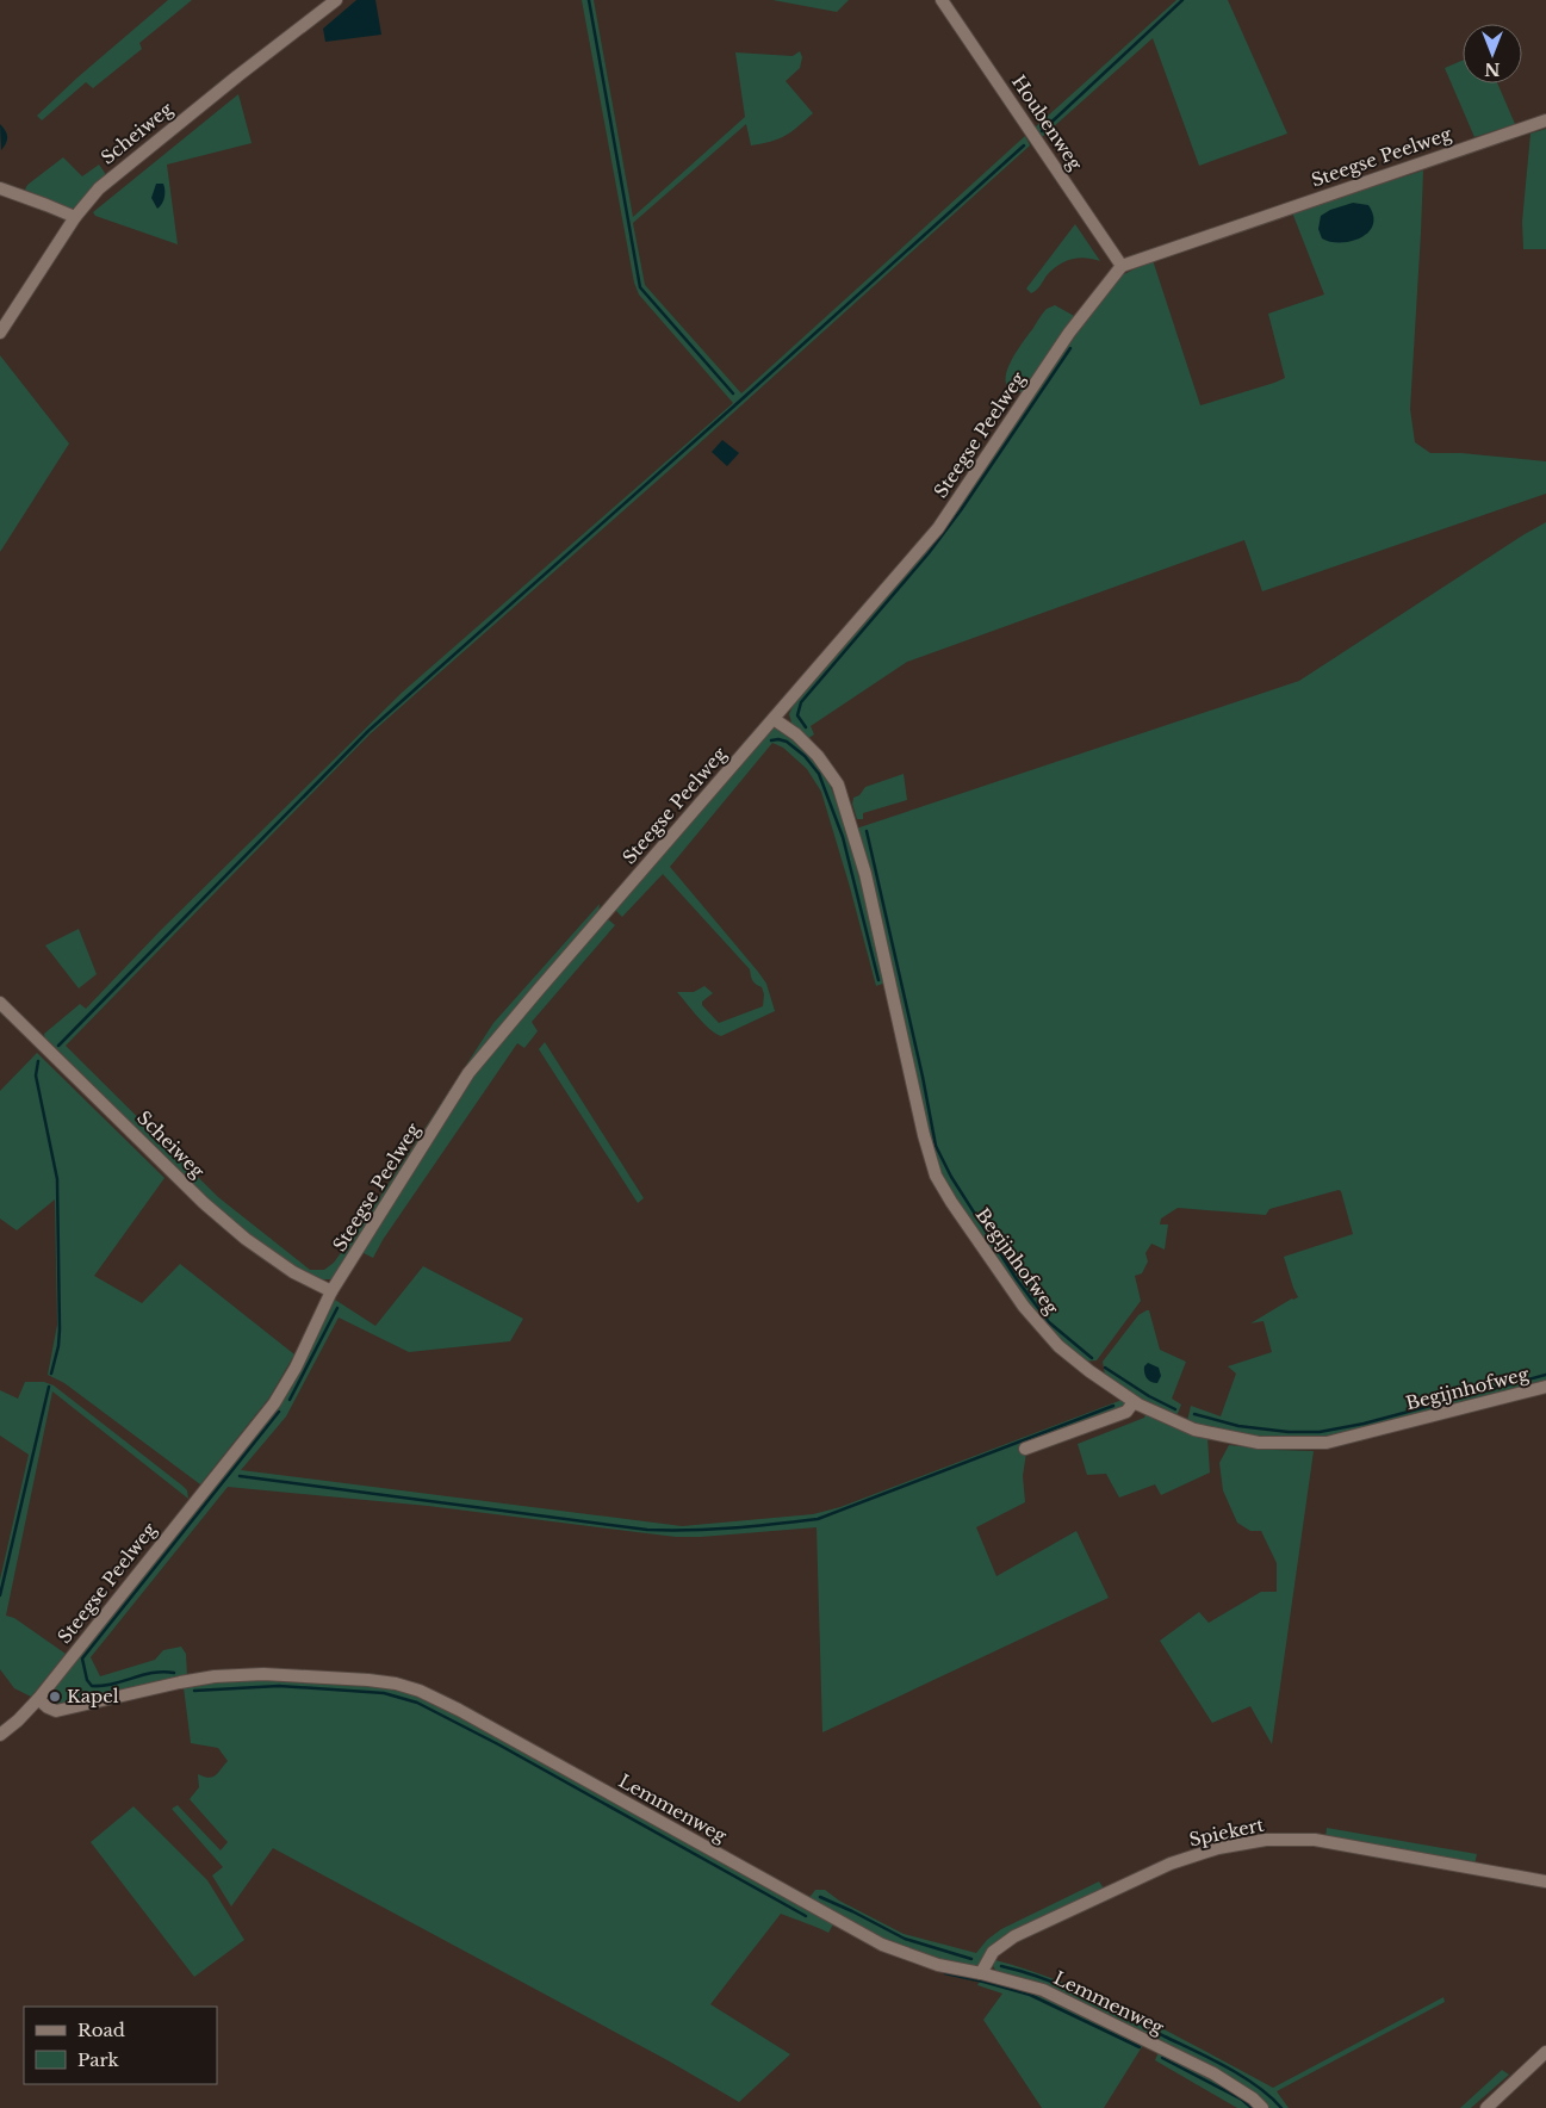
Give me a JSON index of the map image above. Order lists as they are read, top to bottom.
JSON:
{
  "streets": {
    "street": [
      "Houbenweg",
      "Scheiweg",
      "Steegse Peelweg",
      "Begijnhofweg",
      "Lemmenweg",
      "Spiekert"
    ]
  },
  "crossings": [
    ["Houbenweg", "Steegse Peelweg"],
    ["Scheiweg", "Steegse Peelweg"],
    ["Steegse Peelweg", "Begijnhofweg"],
    ["Steegse Peelweg", "Lemmenweg"],
    ["Lemmenweg", "Spiekert"]
  ],
  "places": ["Kapel"],
  "legend": ["Road", "Park"],
  "north": "bottom"
}
